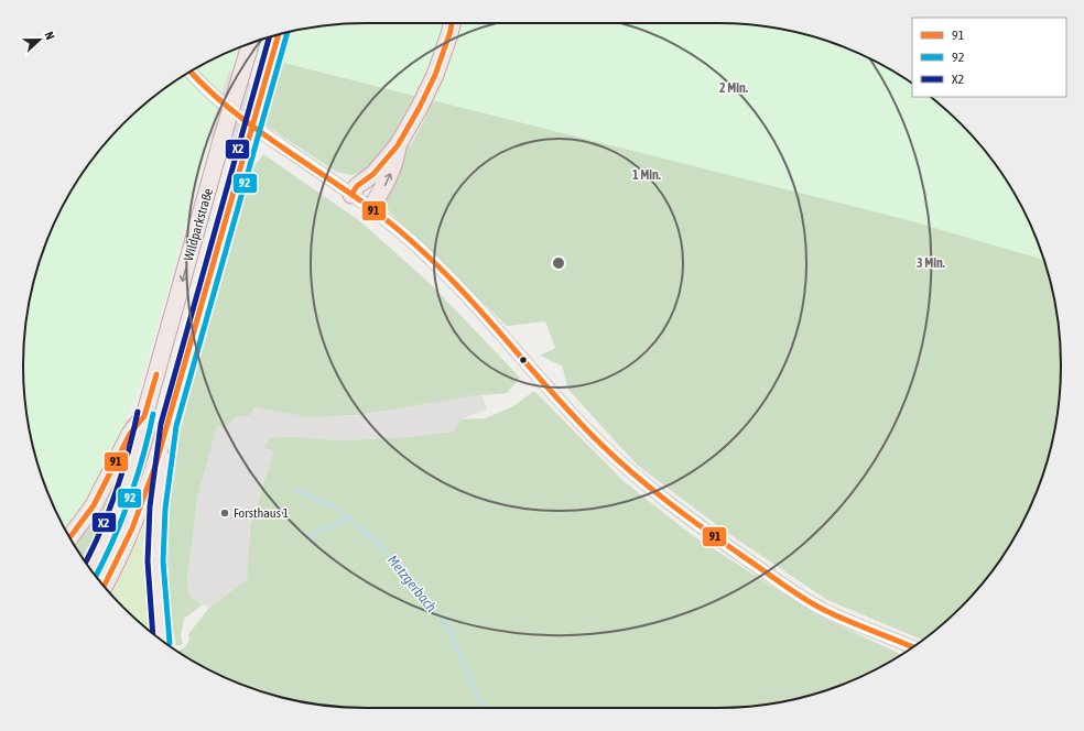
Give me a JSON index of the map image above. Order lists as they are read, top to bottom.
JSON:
{
  "streets": {
    "highway": ["Wildparkstraße"]
  },
  "water": ["Metzgerbach"],
  "places": ["Forsthaus 1"],
  "lines": ["transit line 91", "transit line 92", "transit line X2"],
  "legend": ["91", "92", "X2"],
  "north": "right",
  "rings": ["2 Min.", "1 Min.", "3 Min."]
}
